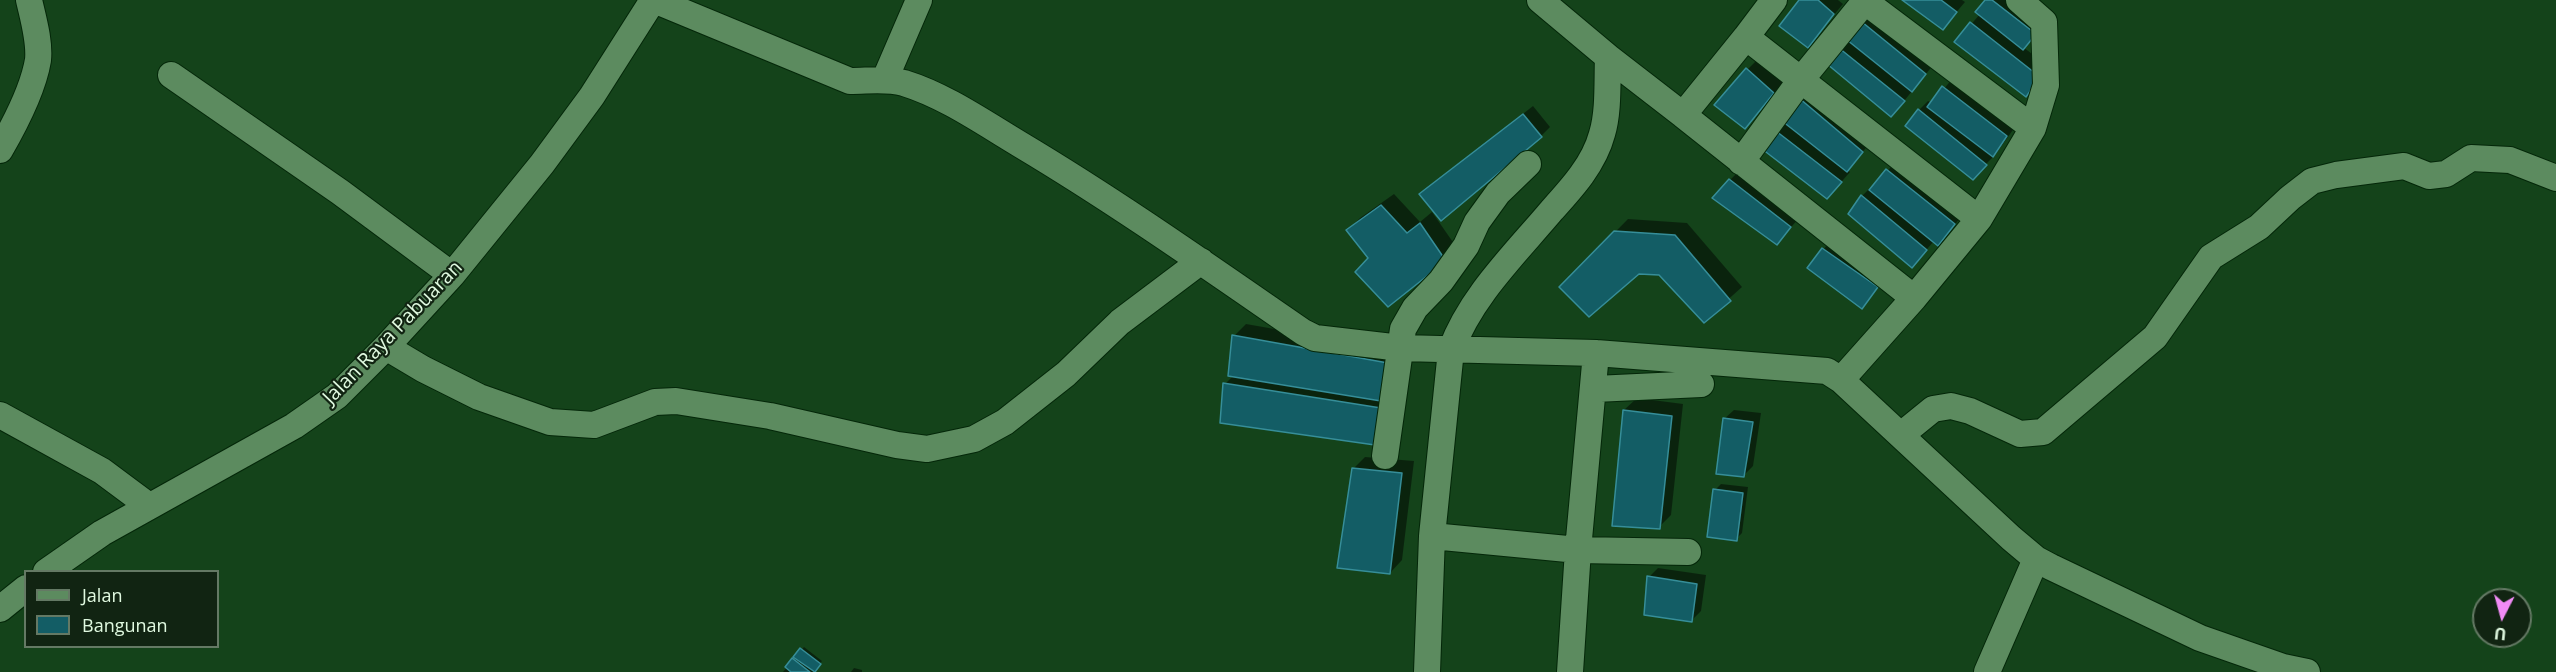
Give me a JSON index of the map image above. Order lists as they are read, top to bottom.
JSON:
{
  "streets": {
    "street": ["Jalan Raya Pabuaran"]
  },
  "legend": ["Jalan", "Bangunan"],
  "north": "bottom"
}
